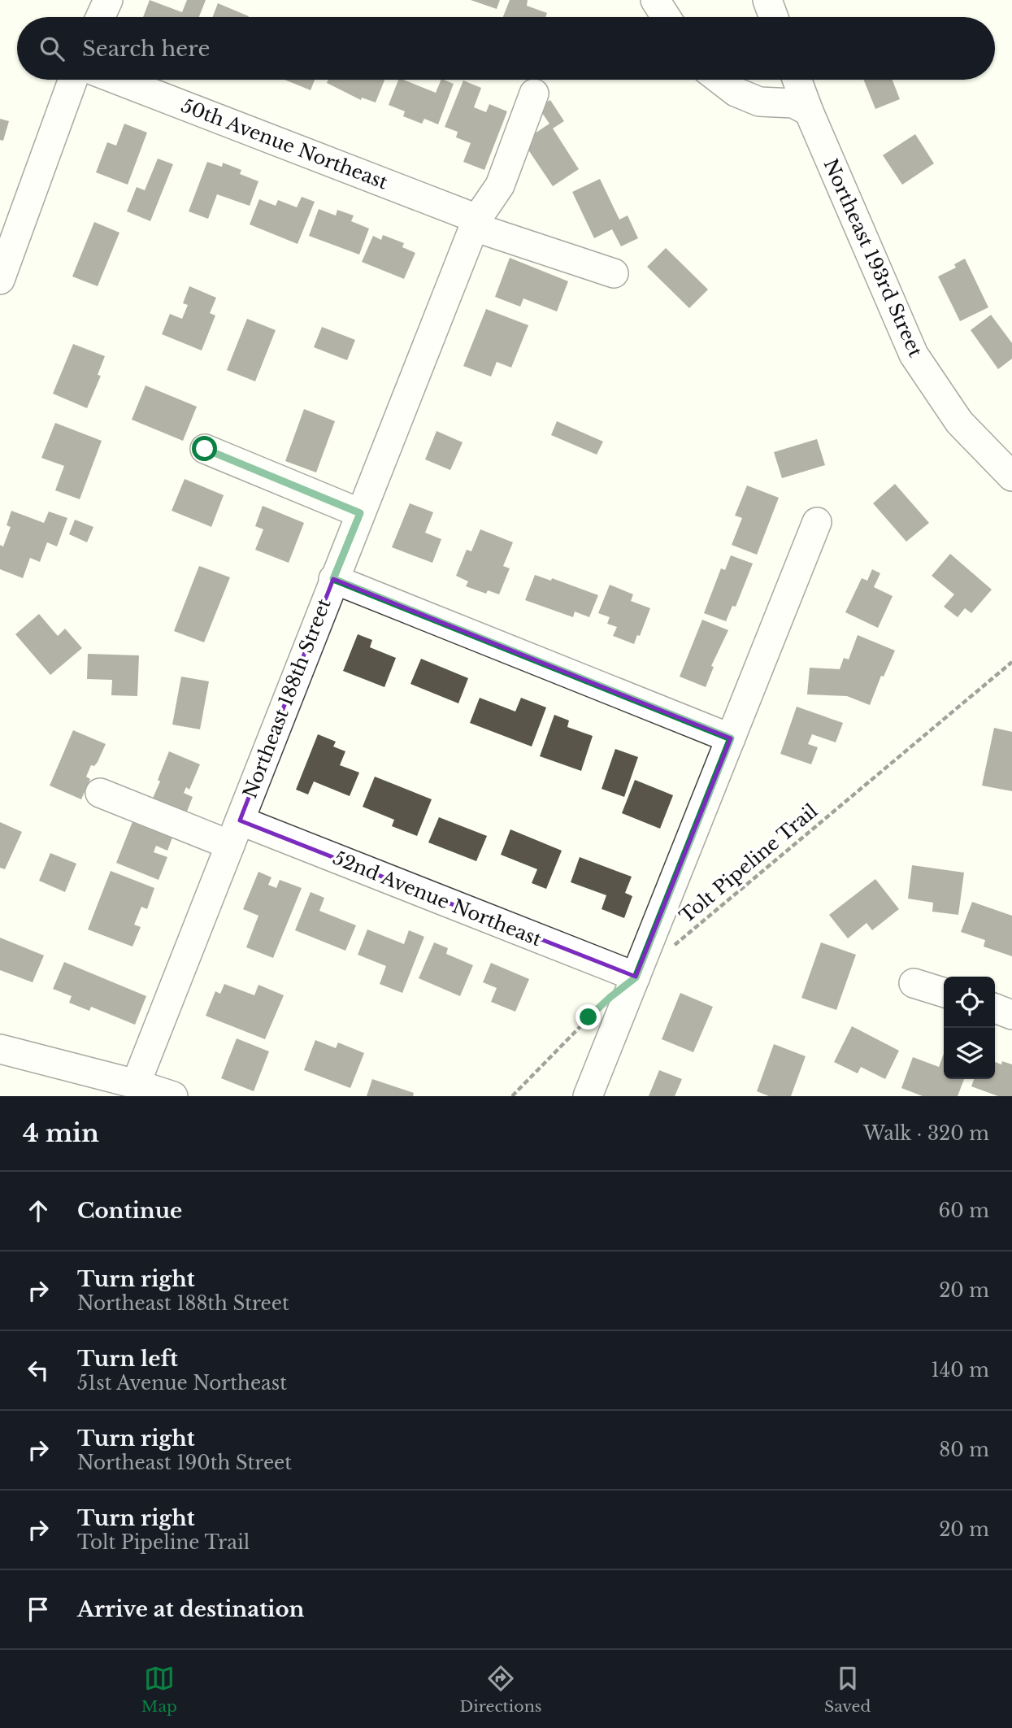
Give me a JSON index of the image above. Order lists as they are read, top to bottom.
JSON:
{
  "streets": {
    "street": [
      "50th Avenue Northeast",
      "Northeast 193rd Street",
      "Northeast 188th Street",
      "52nd Avenue Northeast"
    ],
    "path": ["Tolt Pipeline Trail"]
  },
  "crossings": [
    ["50th Avenue Northeast", "Northeast 188th Street"],
    ["Northeast 188th Street", "52nd Avenue Northeast"]
  ],
  "page": {
    "search": "Search here",
    "heading": ["4 min", "Walk · 320 m"],
    "list": [
      ["Continue", "60 m"],
      ["Turn right", "Northeast 188th Street", "20 m"],
      ["Turn left", "51st Avenue Northeast", "140 m"],
      ["Turn right", "Northeast 190th Street", "80 m"],
      ["Turn right", "Tolt Pipeline Trail", "20 m"],
      "Arrive at destination"
    ],
    "nav": ["Map", "Directions", "Saved"]
  }
}
